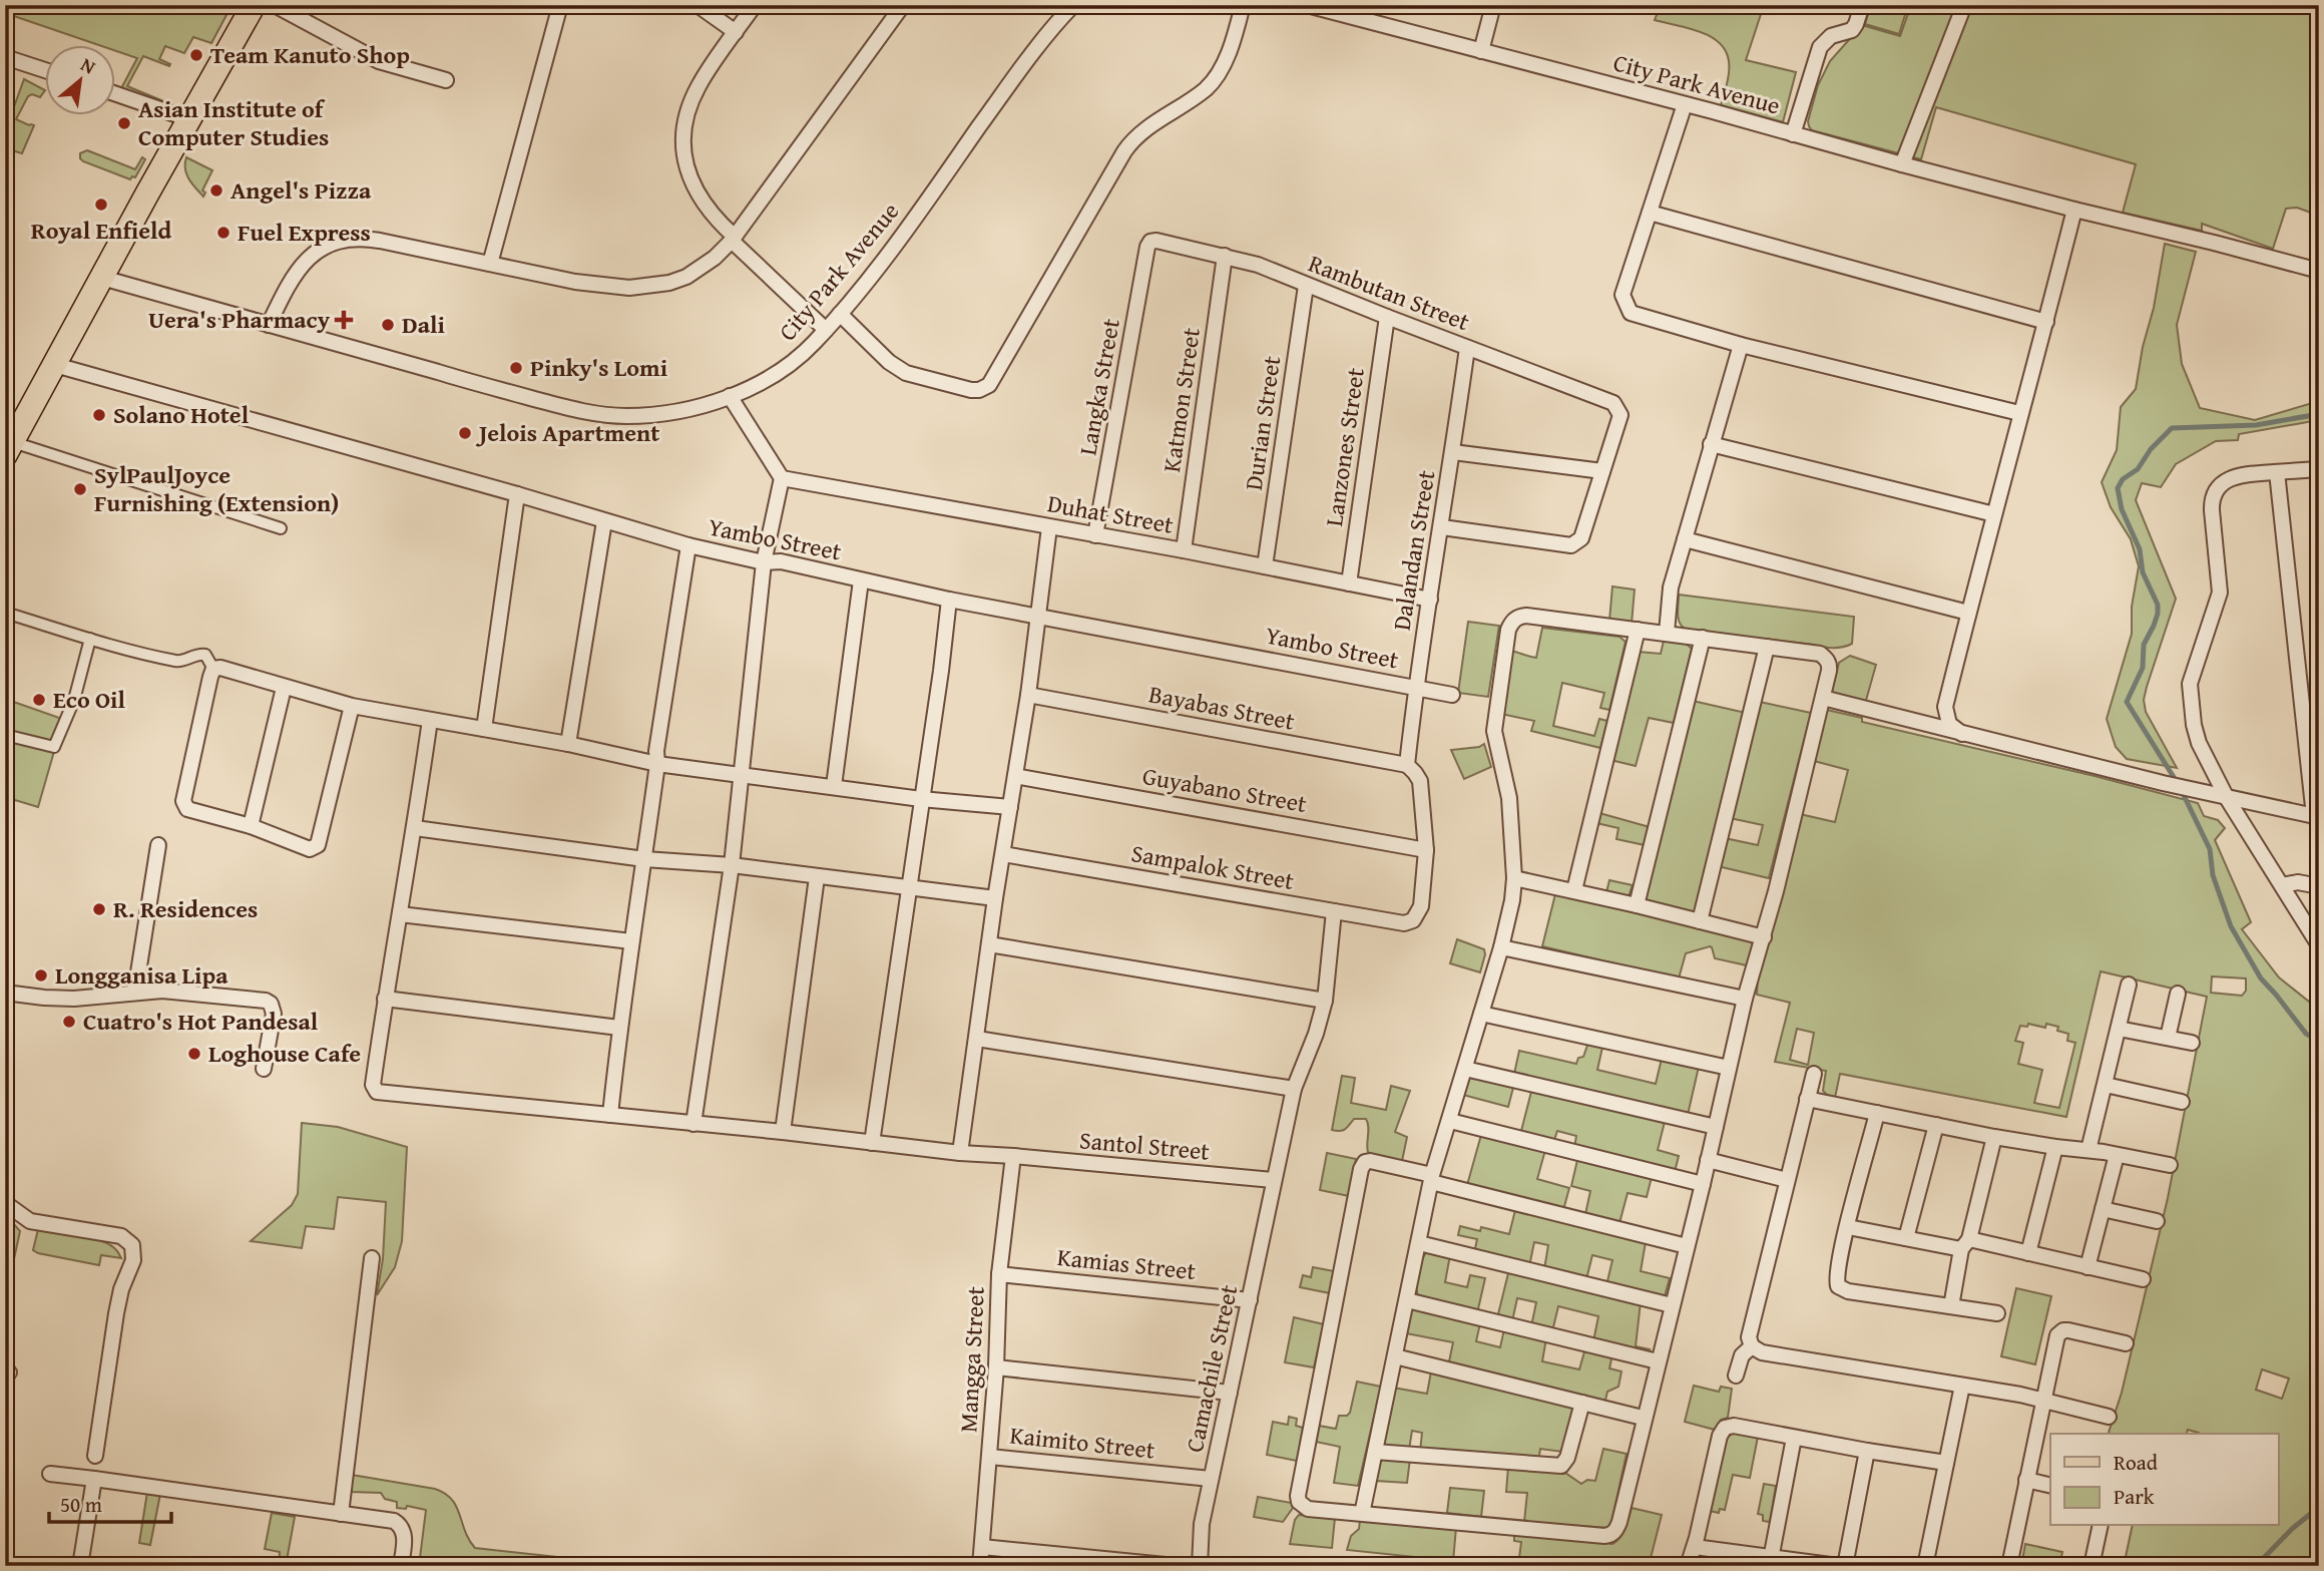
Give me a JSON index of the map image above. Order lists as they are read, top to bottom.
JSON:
{
  "streets": {
    "street": [
      "City Park Avenue",
      "Rambutan Street",
      "Langka Street",
      "Katmon Street",
      "Durian Street",
      "Lanzones Street",
      "Duhat Street",
      "Yambo Street",
      "Dalandan Street",
      "Bayabas Street",
      "Guyabano Street",
      "Sampalok Street",
      "Santol Street",
      "Kamias Street",
      "Mangga Street",
      "Camachile Street",
      "Kaimito Street"
    ]
  },
  "crossings": [
    ["Rambutan Street", "Langka Street"],
    ["Rambutan Street", "Katmon Street"],
    ["Rambutan Street", "Durian Street"],
    ["Rambutan Street", "Lanzones Street"],
    ["Rambutan Street", "Dalandan Street"],
    ["Langka Street", "Duhat Street"],
    ["Katmon Street", "Duhat Street"],
    ["Durian Street", "Duhat Street"],
    ["Lanzones Street", "Duhat Street"],
    ["Duhat Street", "Dalandan Street"],
    ["Yambo Street", "Dalandan Street"],
    ["Yambo Street", "Santol Street"],
    ["Dalandan Street", "Bayabas Street"],
    ["Guyabano Street", "Sampalok Street"],
    ["Sampalok Street", "Camachile Street"],
    ["Santol Street", "Mangga Street"],
    ["Santol Street", "Camachile Street"],
    ["Kamias Street", "Mangga Street"],
    ["Kamias Street", "Camachile Street"],
    ["Mangga Street", "Kaimito Street"],
    ["Camachile Street", "Kaimito Street"]
  ],
  "places": {
    "other": [
      "Team Kanuto Shop",
      "Asian Institute of Computer Studies",
      "Angel's Pizza",
      "Royal Enfield",
      "Fuel Express",
      "Dali",
      "Pinky's Lomi",
      "Solano Hotel",
      "Jelois Apartment",
      "SylPaulJoyce Furnishing (Extension)",
      "Eco Oil",
      "R. Residences",
      "Longganisa Lipa",
      "Cuatro's Hot Pandesal",
      "Loghouse Cafe"
    ],
    "health": ["Uera's Pharmacy"]
  },
  "legend": ["Road", "Park"],
  "scale_bar": "50 m",
  "north": "top right"
}
